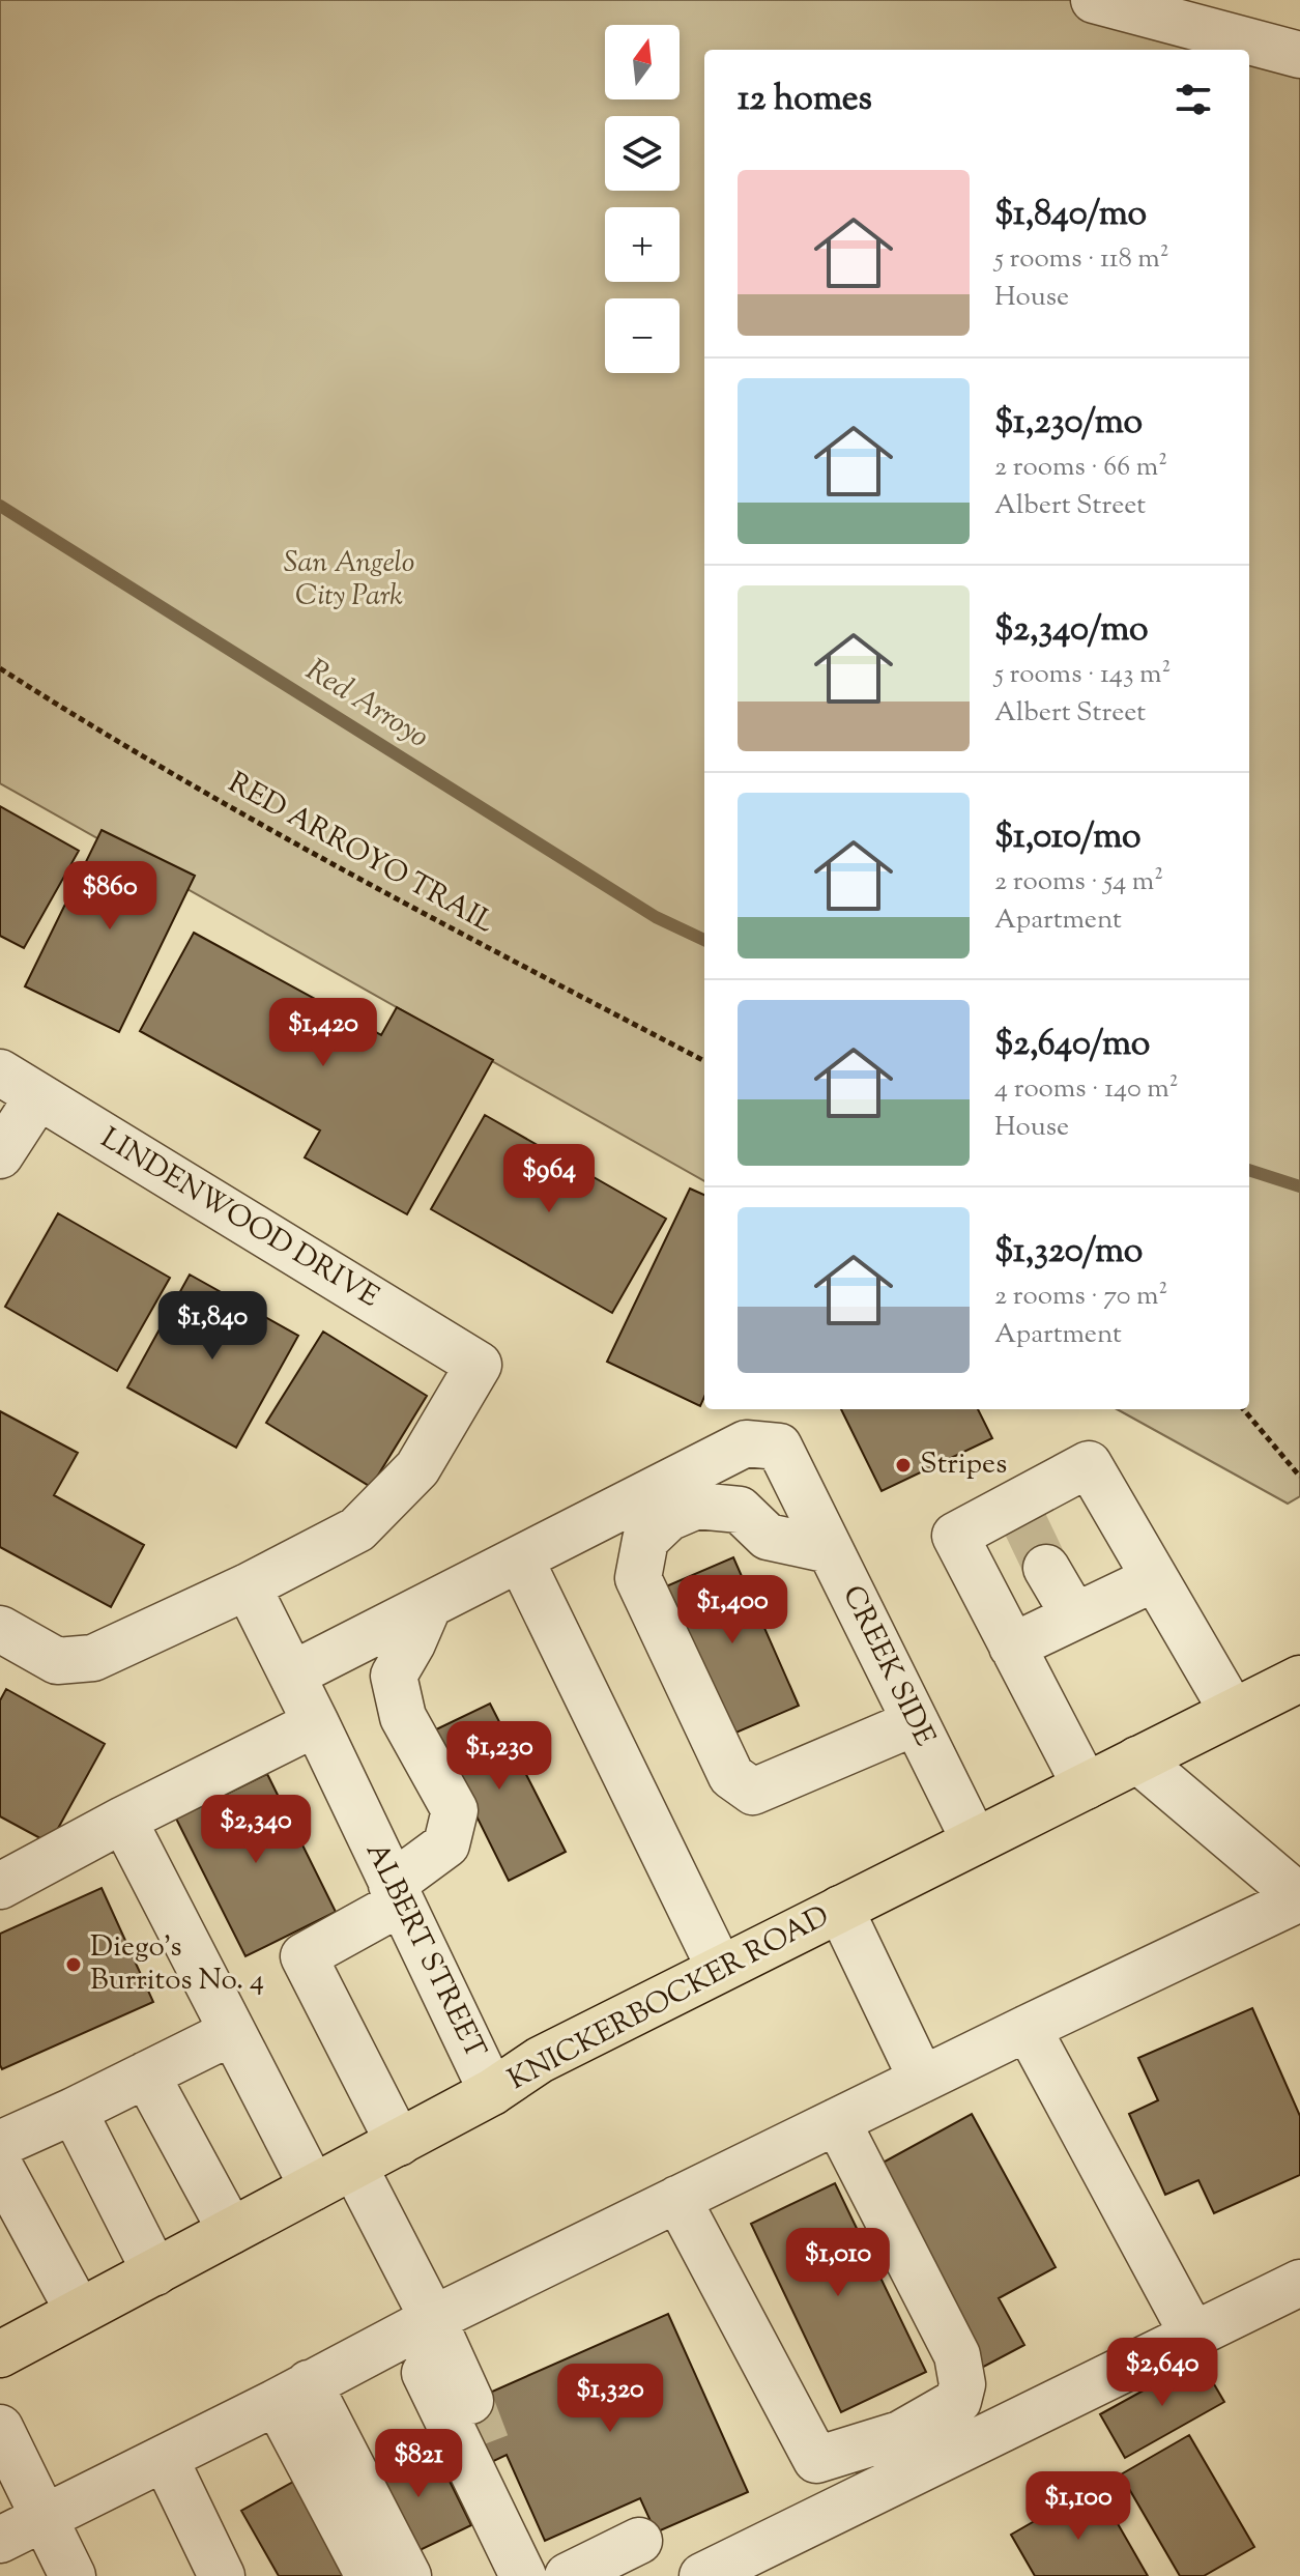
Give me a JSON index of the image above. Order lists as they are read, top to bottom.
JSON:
{
  "streets": {
    "main road": ["KNICKERBOCKER ROAD"],
    "street": ["LINDENWOOD DRIVE", "CREEK SIDE", "ALBERT STREET"],
    "path": ["RED ARROYO TRAIL"]
  },
  "crossings": [
    ["LINDENWOOD DRIVE", "ALBERT STREET"],
    ["CREEK SIDE", "KNICKERBOCKER ROAD"],
    ["ALBERT STREET", "KNICKERBOCKER ROAD"]
  ],
  "water": ["Red Arroyo"],
  "parks": ["San Angelo City Park"],
  "places": ["Stripes", "Diego's Burritos No. 4"],
  "north": "top",
  "page": {
    "map_buttons": ["+", "−"],
    "heading": "12 homes",
    "list": [
      {
        "name": "$1,840/mo",
        "note": "5 rooms · 118 m² · House"
      },
      {
        "name": "$1,230/mo",
        "note": "2 rooms · 66 m² · Albert Street"
      },
      {
        "name": "$2,340/mo",
        "note": "5 rooms · 143 m² · Albert Street"
      },
      {
        "name": "$1,010/mo",
        "note": "2 rooms · 54 m² · Apartment"
      },
      {
        "name": "$2,640/mo",
        "note": "4 rooms · 140 m² · House"
      },
      {
        "name": "$1,320/mo",
        "note": "2 rooms · 70 m² · Apartment"
      }
    ],
    "price": [
      "$860",
      "$1,420",
      "$964",
      "$1,840",
      "$1,400",
      "$1,230",
      "$2,340",
      "$1,010",
      "$2,640",
      "$1,320",
      "$821",
      "$1,100"
    ]
  }
}
